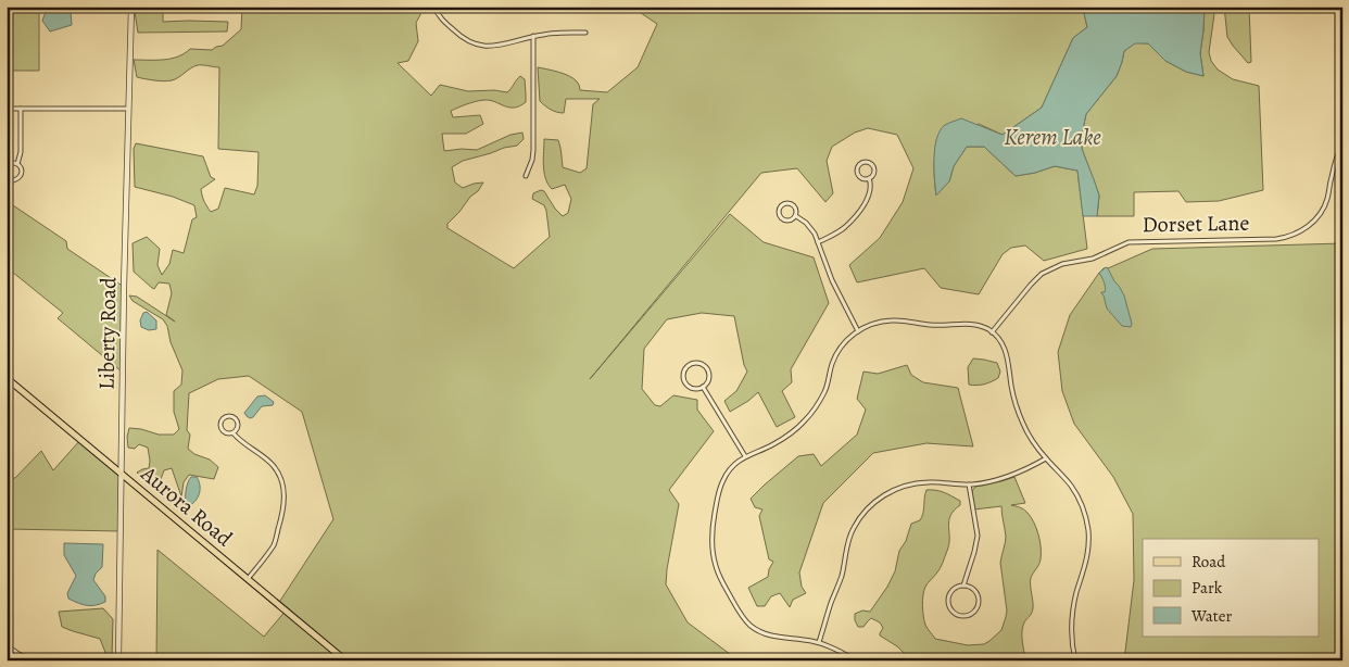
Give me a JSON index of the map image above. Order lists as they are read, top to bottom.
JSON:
{
  "streets": {
    "main road": ["Aurora Road"],
    "street": ["Dorset Lane", "Liberty Road"]
  },
  "crossings": [
    ["Liberty Road", "Aurora Road"]
  ],
  "water": ["Kerem Lake"],
  "legend": ["Road", "Park", "Water"]
}
